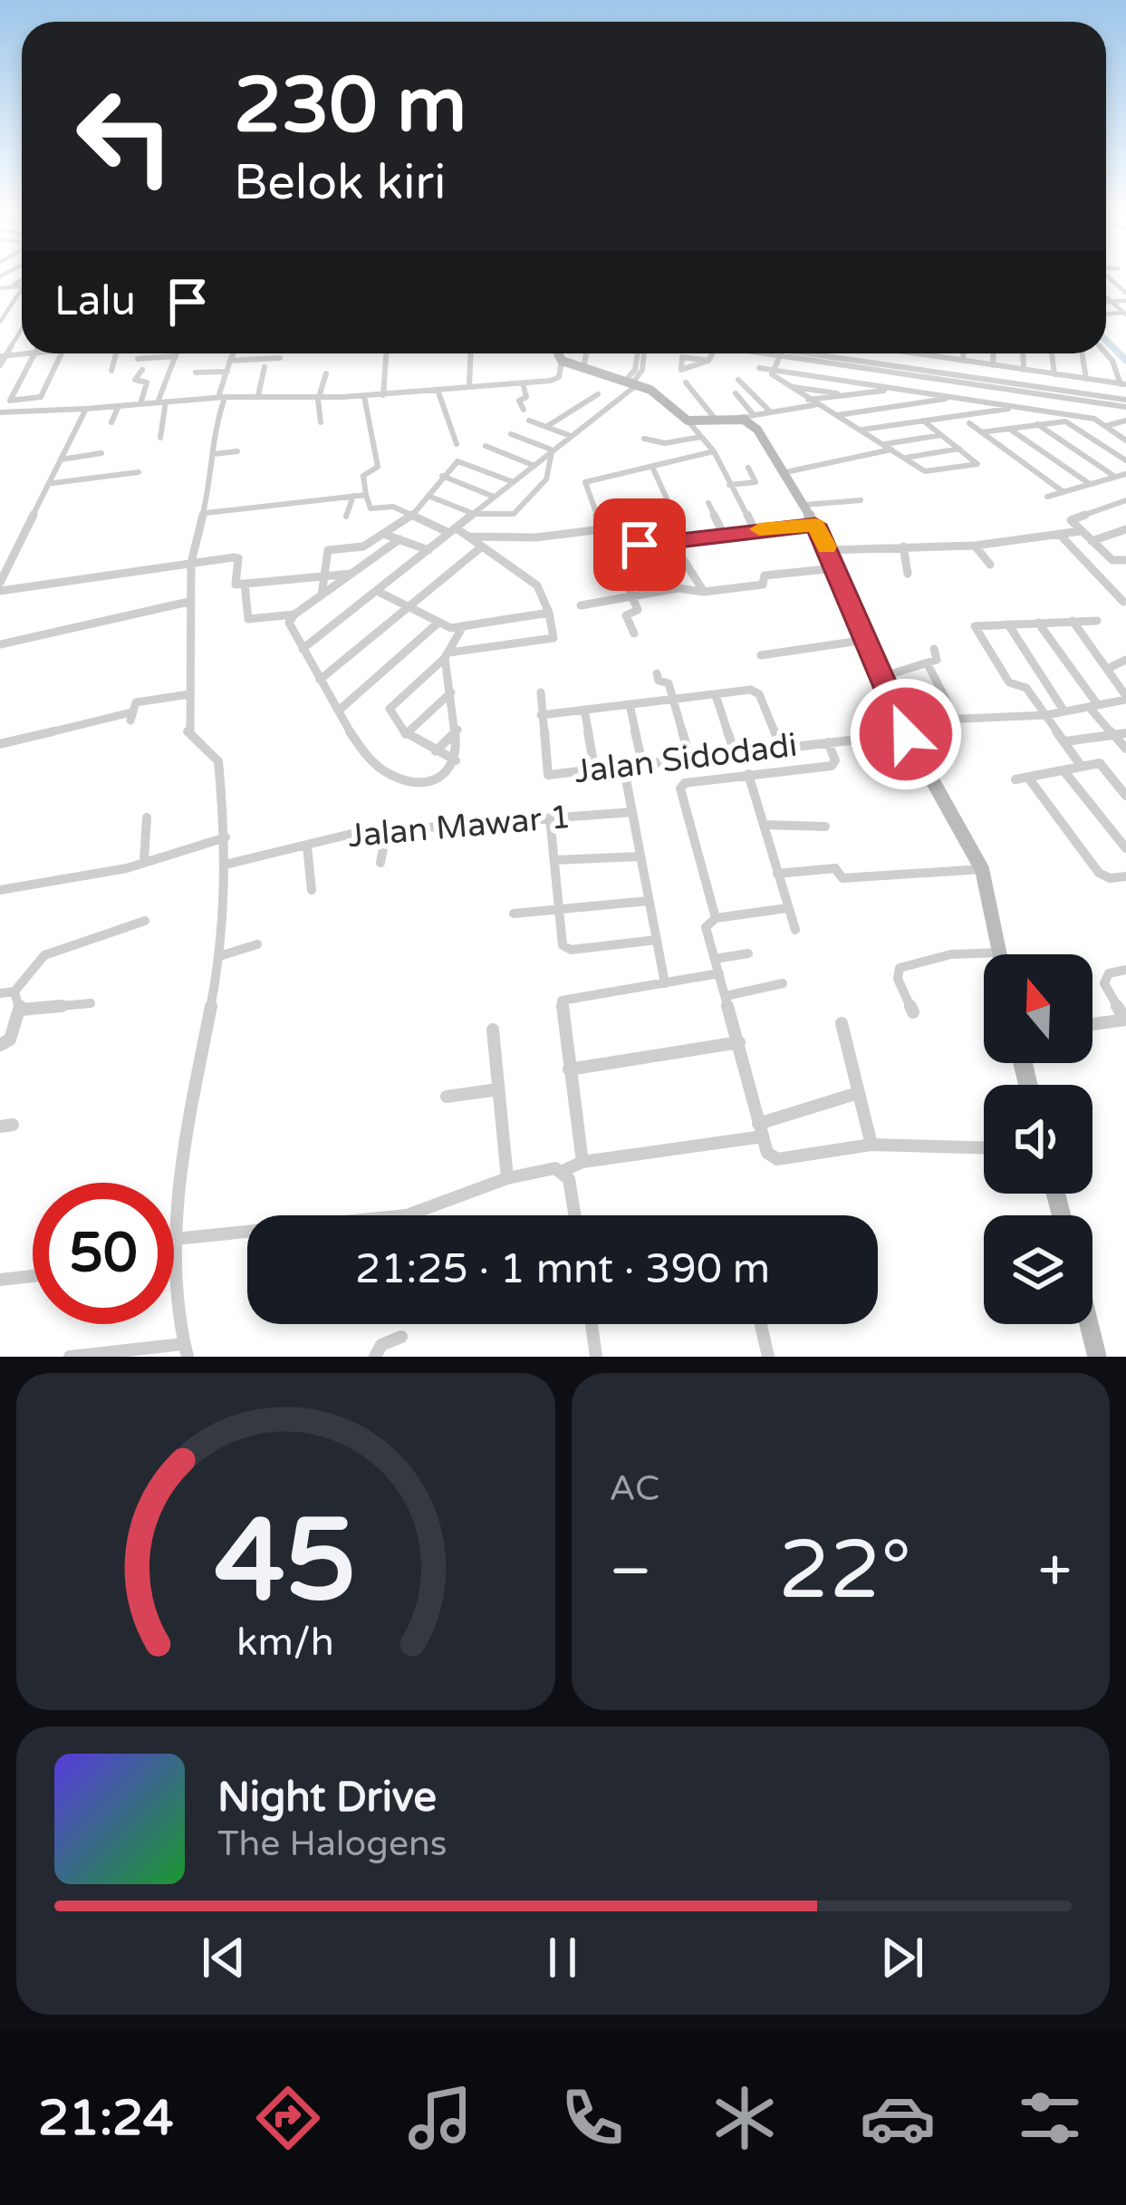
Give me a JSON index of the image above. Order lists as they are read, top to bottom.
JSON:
{
  "streets": {
    "street": ["Jalan Sidodadi", "Jalan Mawar 1"]
  },
  "north": "top",
  "page": {
    "turn": ["230 m", "Belok kiri"],
    "then": "Lalu",
    "limit": "50",
    "trip": "21:25 · 1 mnt · 390 m",
    "tile": "AC",
    "heat": ["−", "22°", "+"],
    "song": ["Night Drive", "The Halogens"],
    "tabs": "21:24",
    "gauge": ["45", "km/h"]
  }
}
